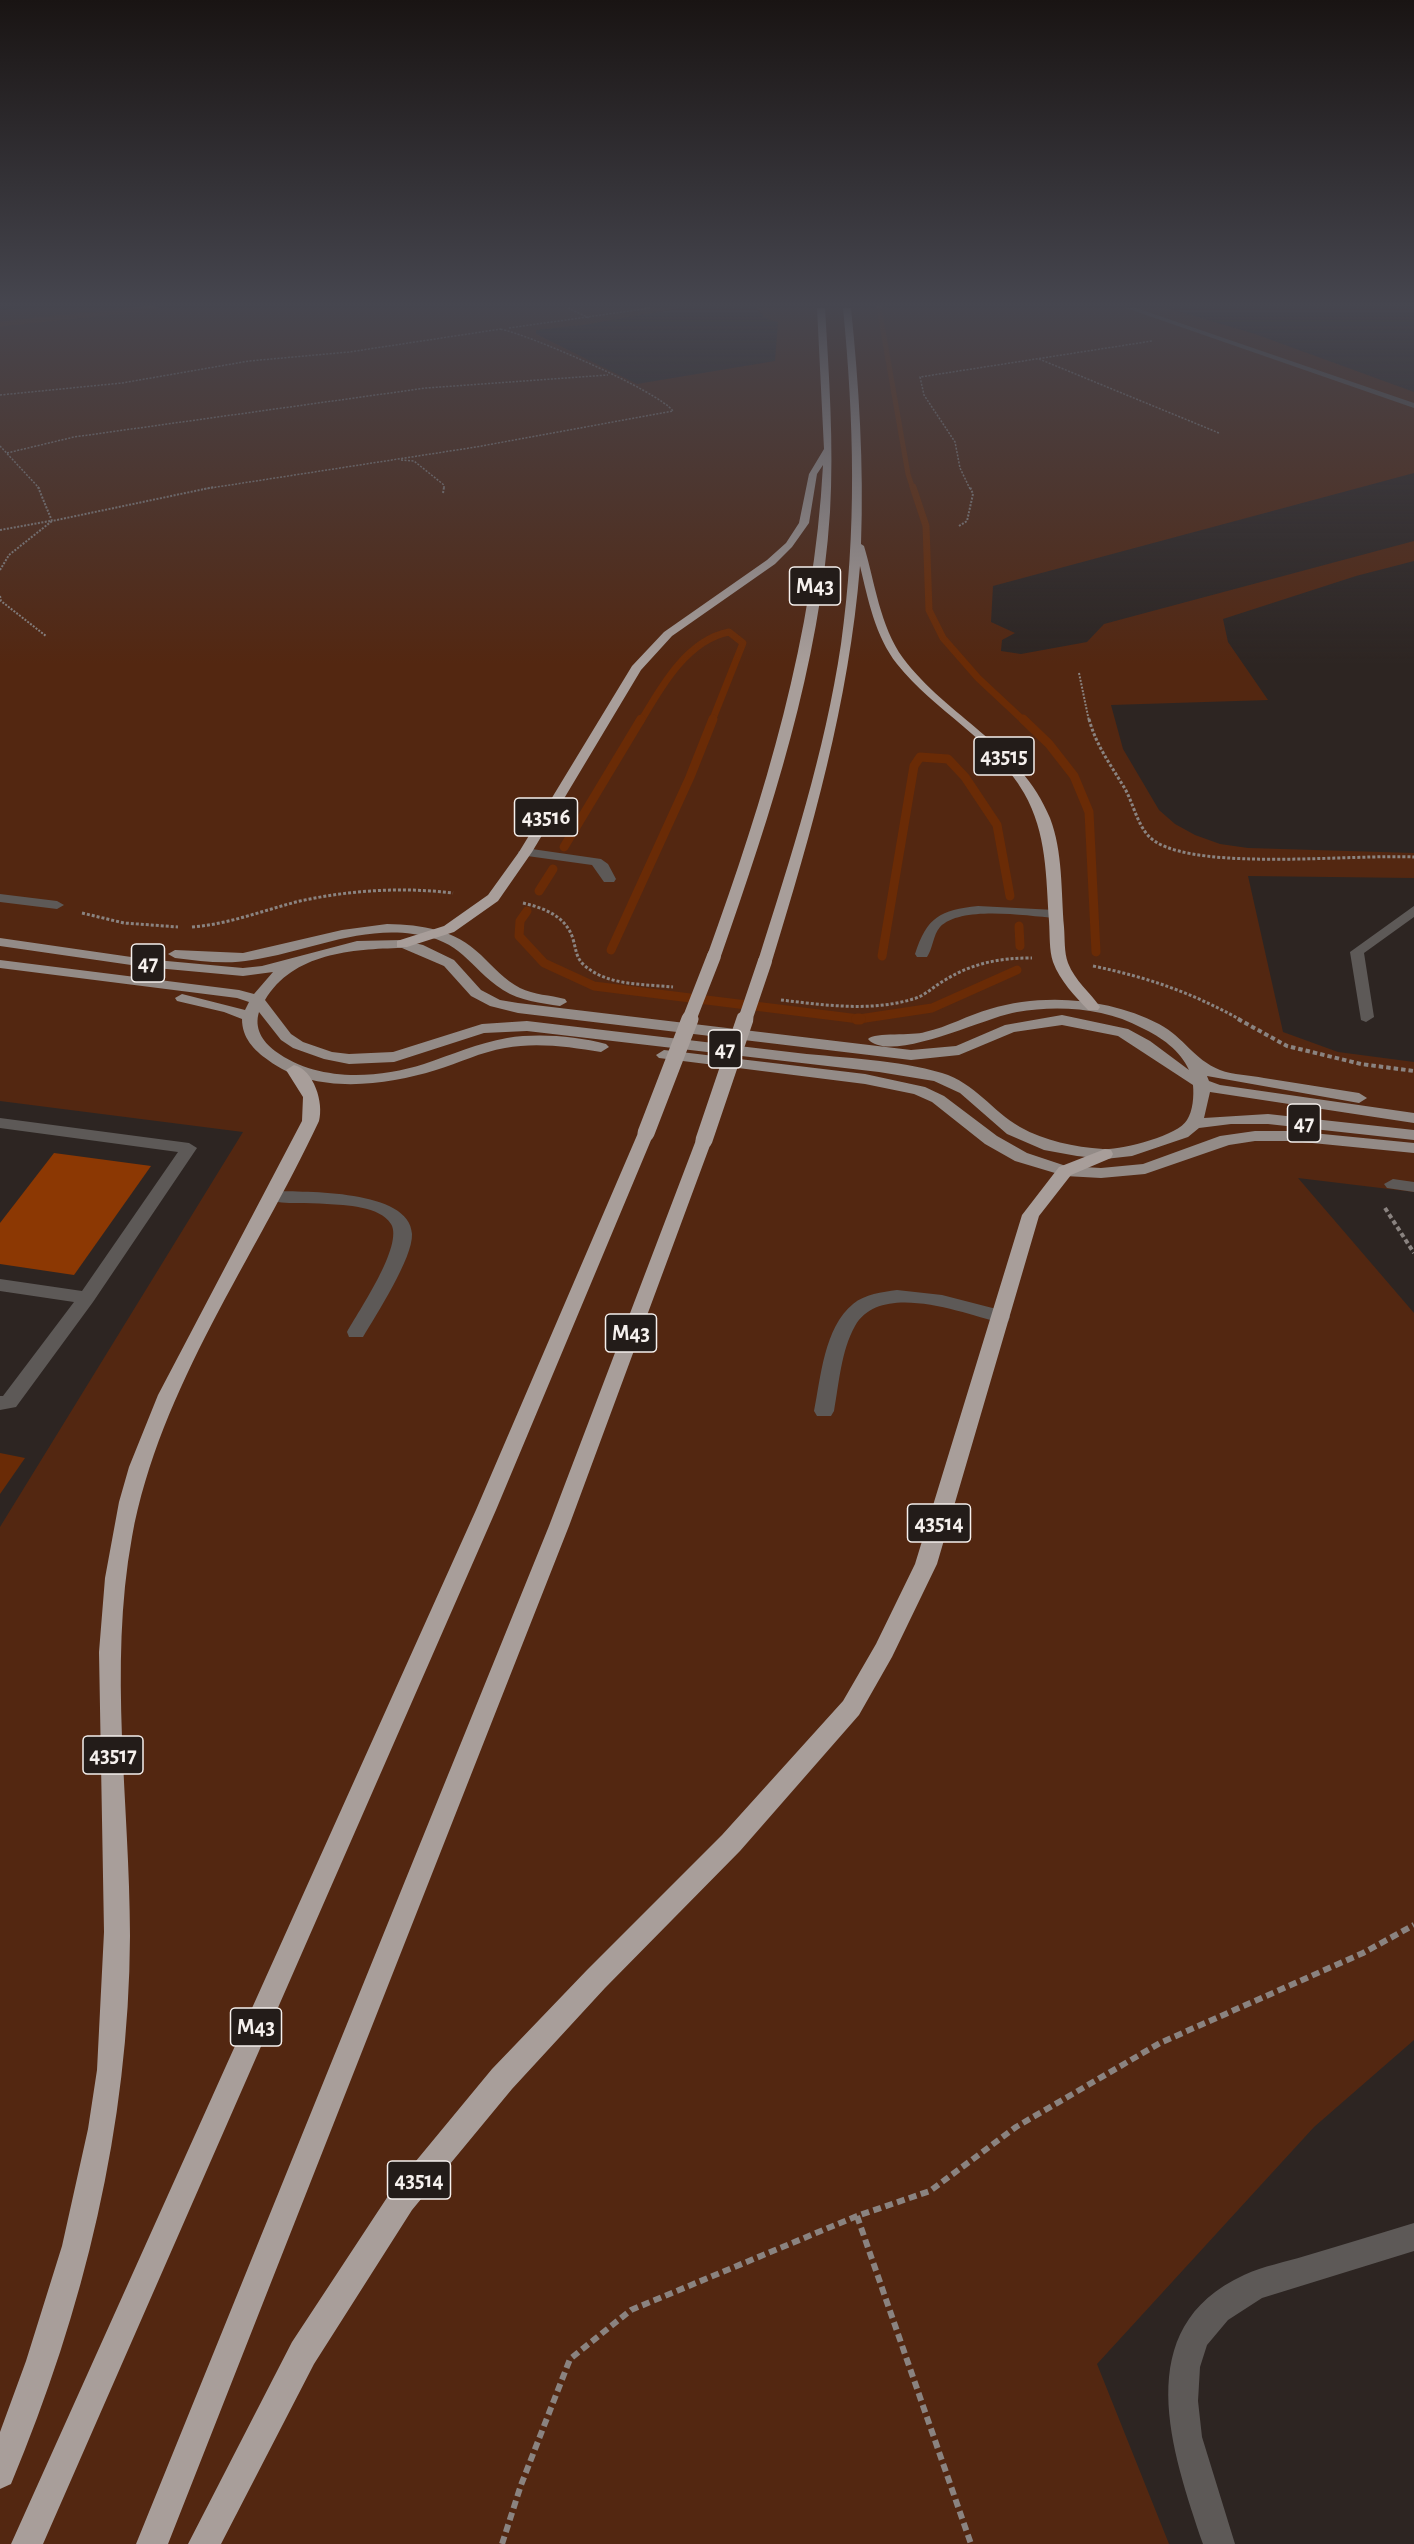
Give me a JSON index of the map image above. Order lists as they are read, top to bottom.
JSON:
{
  "streets": {
    "highway": [
      "M43",
      "43515",
      "43516",
      "43514",
      "43517"
    ],
    "main road": ["47"]
  },
  "crossings": [
    ["M43", "43515"],
    ["M43", "43516"],
    ["43515", "47"],
    ["43516", "47"],
    ["47", "43514"],
    ["47", "43517"]
  ]
}
